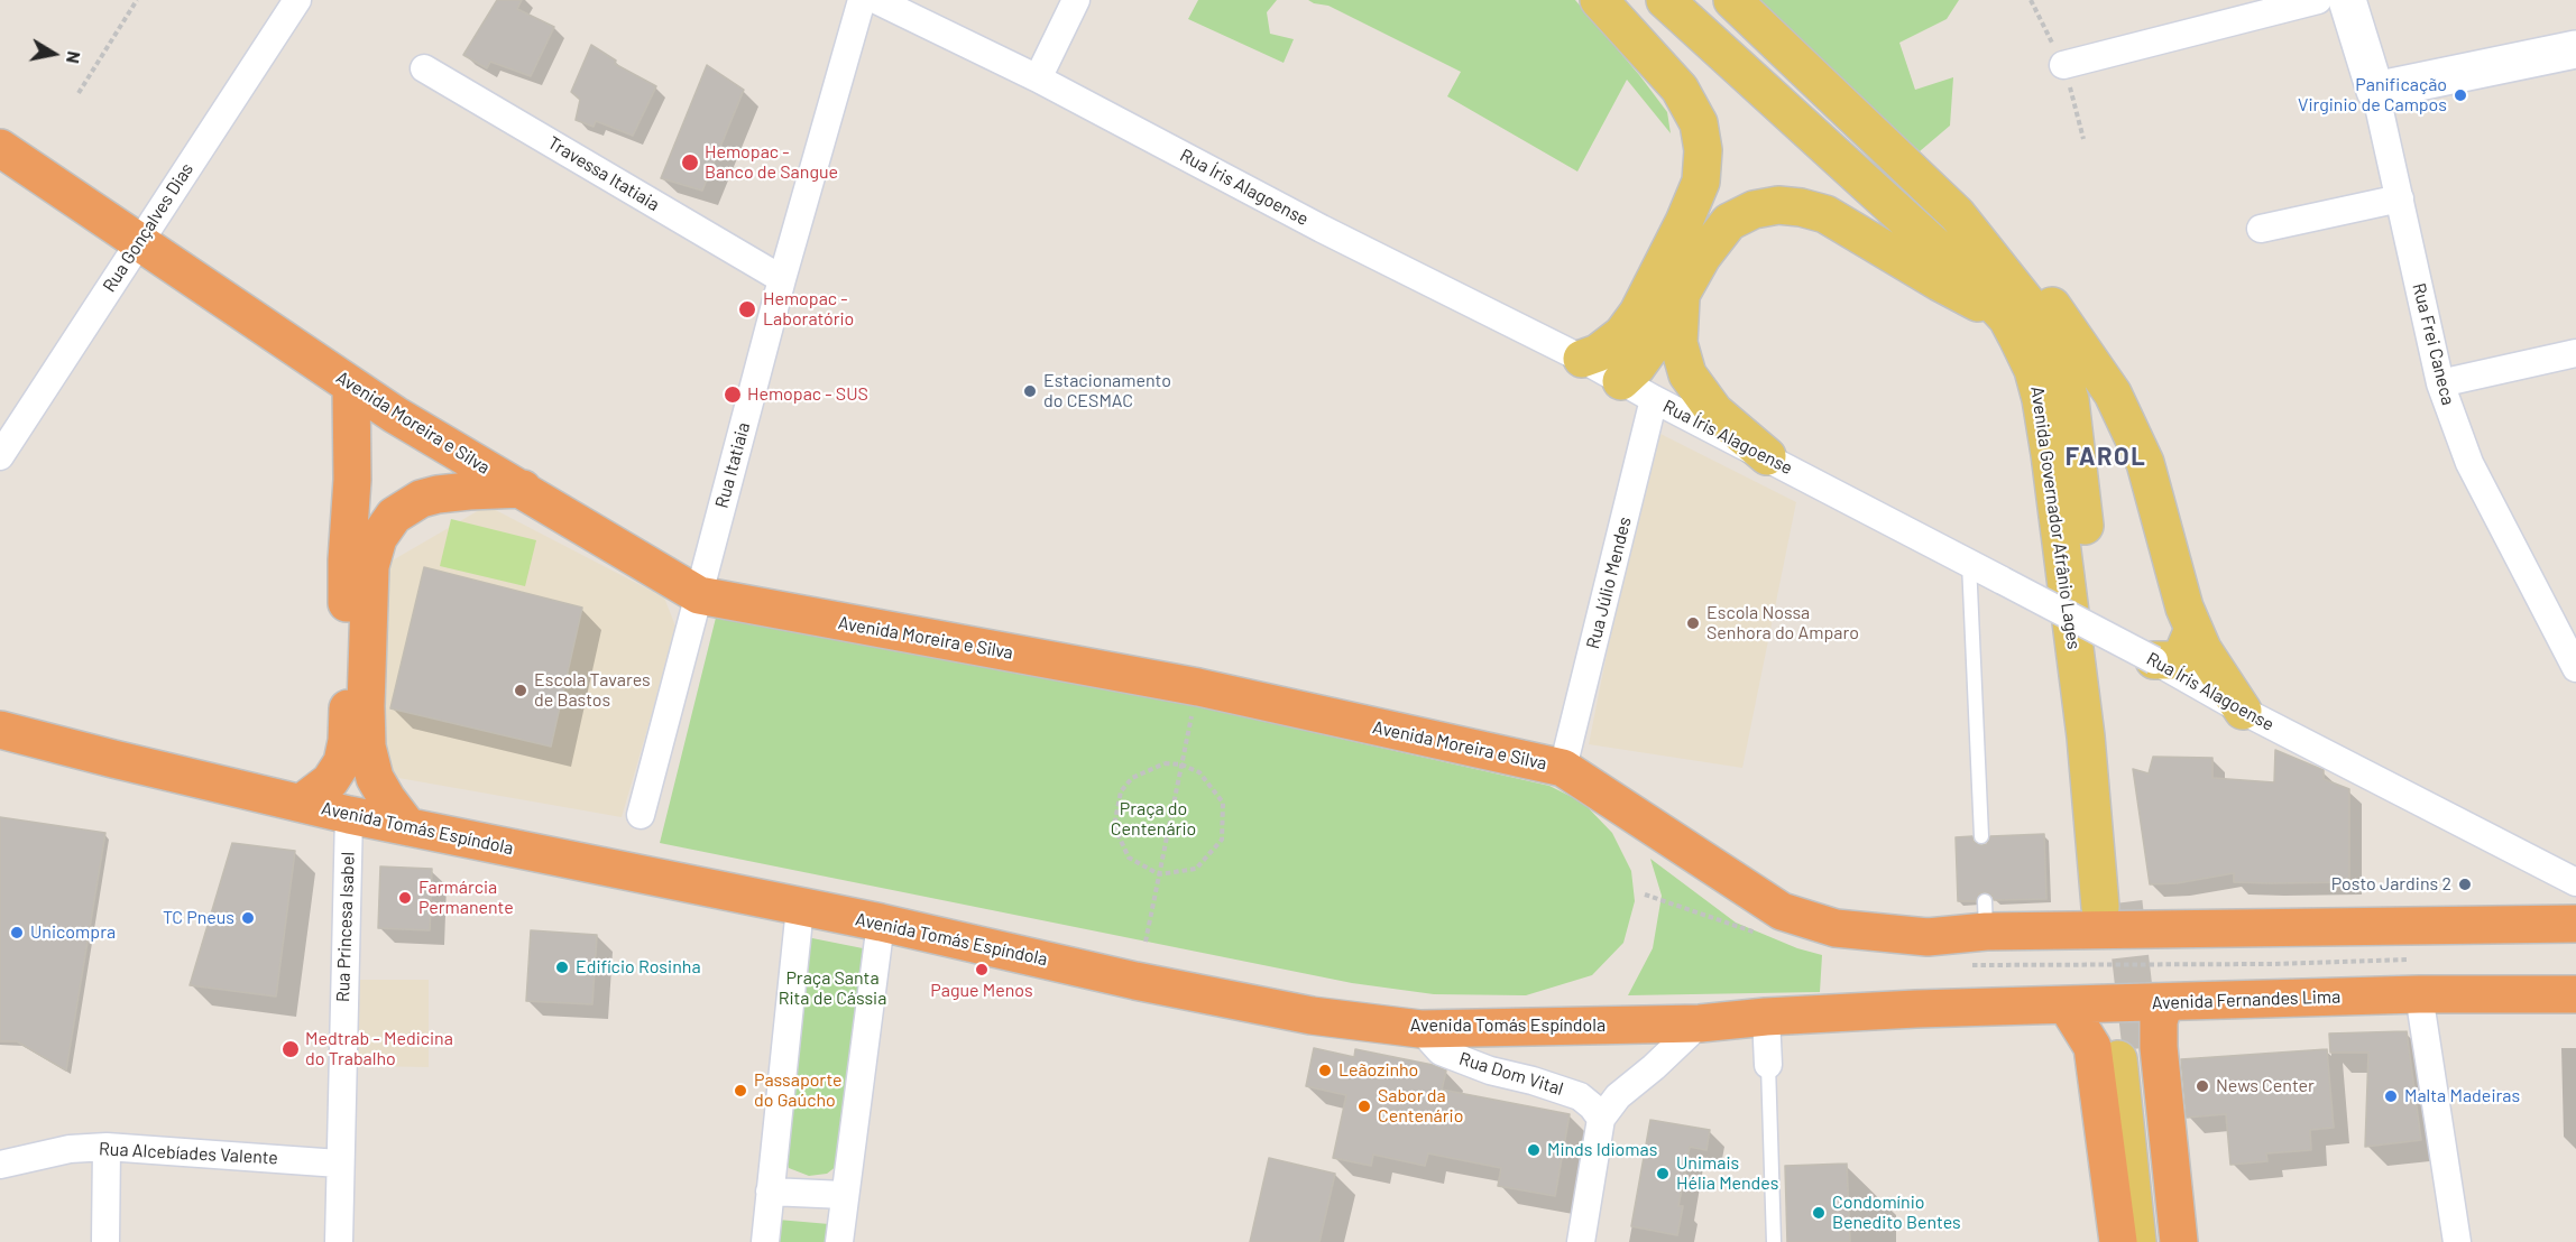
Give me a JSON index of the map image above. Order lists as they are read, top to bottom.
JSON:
{
  "streets": {
    "highway": ["Avenida Moreira e Silva", "Avenida Tomás Espíndola", "Avenida Fernandes Lima"],
    "main road": ["Avenida Governador Afrânio Lages"],
    "street": [
      "Travessa Itatiaia",
      "Rua Íris Alagoense",
      "Rua Gonçalves Dias",
      "Rua Frei Caneca",
      "Rua Itatiaia",
      "Rua Júlio Mendes",
      "Rua Princesa Isabel",
      "Rua Dom Vital",
      "Rua Alcebíades Valente"
    ]
  },
  "crossings": [
    ["Travessa Itatiaia", "Rua Itatiaia"],
    ["Rua Íris Alagoense", "Rua Júlio Mendes"],
    ["Rua Gonçalves Dias", "Avenida Moreira e Silva"],
    ["Avenida Moreira e Silva", "Rua Itatiaia"],
    ["Avenida Moreira e Silva", "Rua Júlio Mendes"],
    ["Avenida Tomás Espíndola", "Rua Princesa Isabel"],
    ["Avenida Tomás Espíndola", "Avenida Fernandes Lima"],
    ["Avenida Tomás Espíndola", "Rua Dom Vital"],
    ["Rua Princesa Isabel", "Rua Alcebíades Valente"]
  ],
  "districts": ["FAROL"],
  "parks": ["Praça do Centenário", "Praça Santa Rita de Cássia"],
  "places": [
    "Panificação Virginio de Campos",
    "Hemopac - Banco de Sangue",
    "Hemopac - Laboratório",
    "Estacionamento do CESMAC",
    "Hemopac - SUS",
    "Escola Nossa Senhora do Amparo",
    "Escola Tavares de Bastos",
    "Posto Jardins 2",
    "Farmárcia Permanente",
    "TC Pneus",
    "Unicompra",
    "Edifício Rosinha",
    "Pague Menos",
    "Medtrab - Medicina do Trabalho",
    "Leãozinho",
    "News Center",
    "Passaporte do Gaúcho",
    "Malta Madeiras",
    "Sabor da Centenário",
    "Minds Idiomas",
    "Unimais Hélia Mendes",
    "Condomínio Benedito Bentes"
  ],
  "north": "right"
}
